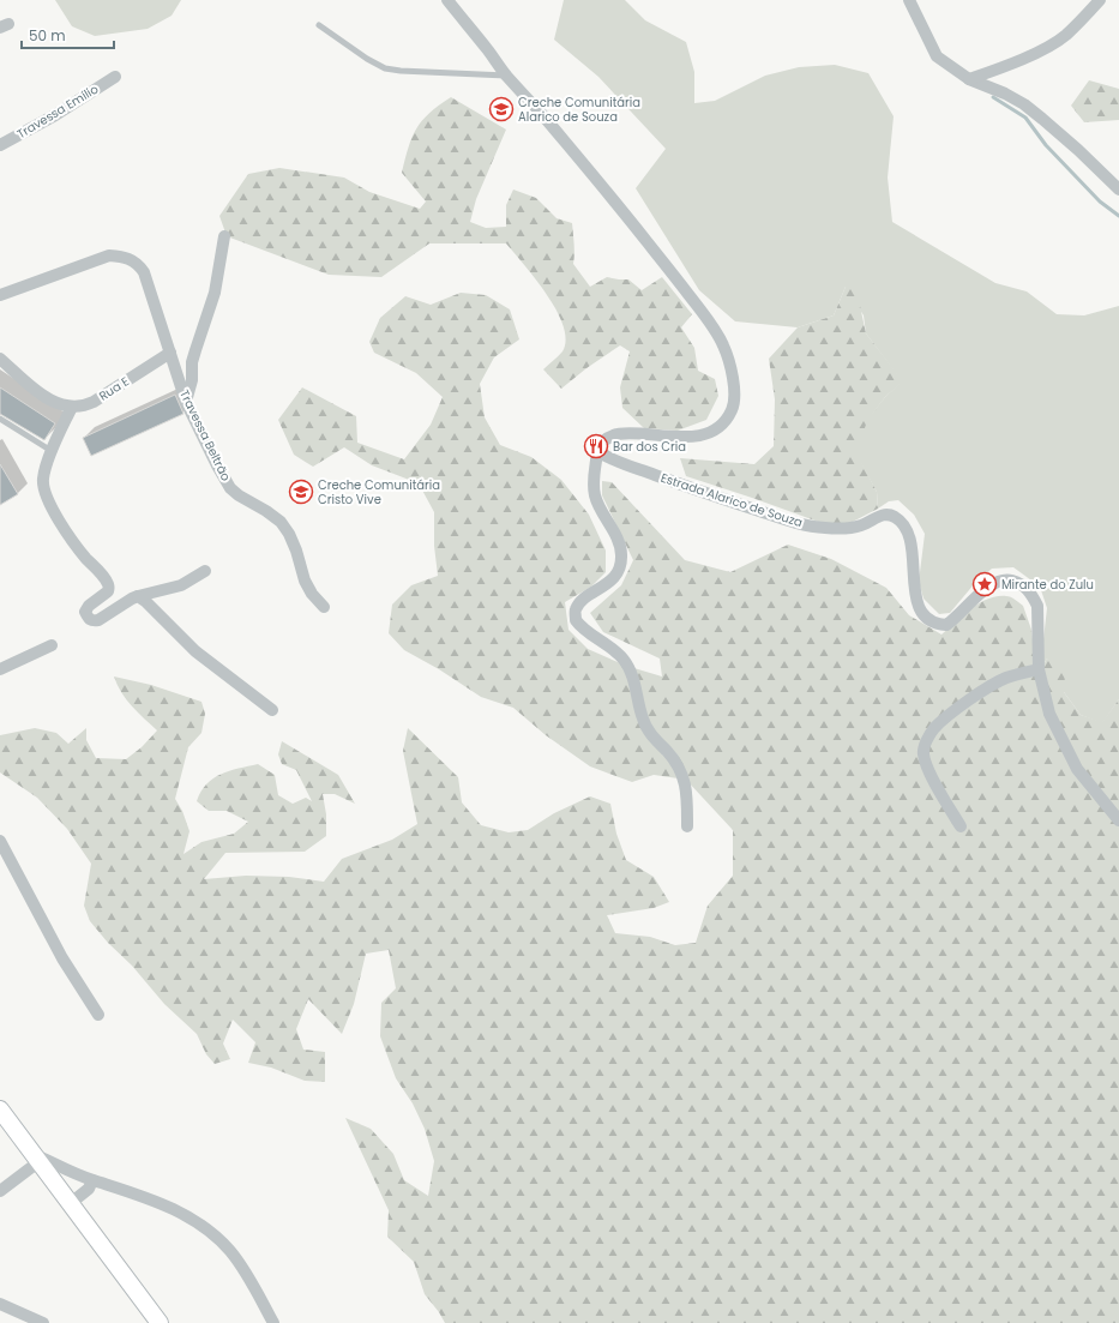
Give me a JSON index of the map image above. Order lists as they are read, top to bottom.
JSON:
{
  "streets": {
    "street": [
      "Travessa Emílio",
      "Rua E",
      "Travessa Beltrão",
      "Estrada Alarico de Souza"
    ]
  },
  "crossings": [
    ["Rua E", "Travessa Beltrão"]
  ],
  "places": {
    "school or university": ["Creche Comunitária Alarico de Souza", "Creche Comunitária Cristo Vive"],
    "restaurant": ["Bar dos Cria"],
    "place": ["Mirante do Zulu"]
  },
  "scale_bar": "50 m"
}
